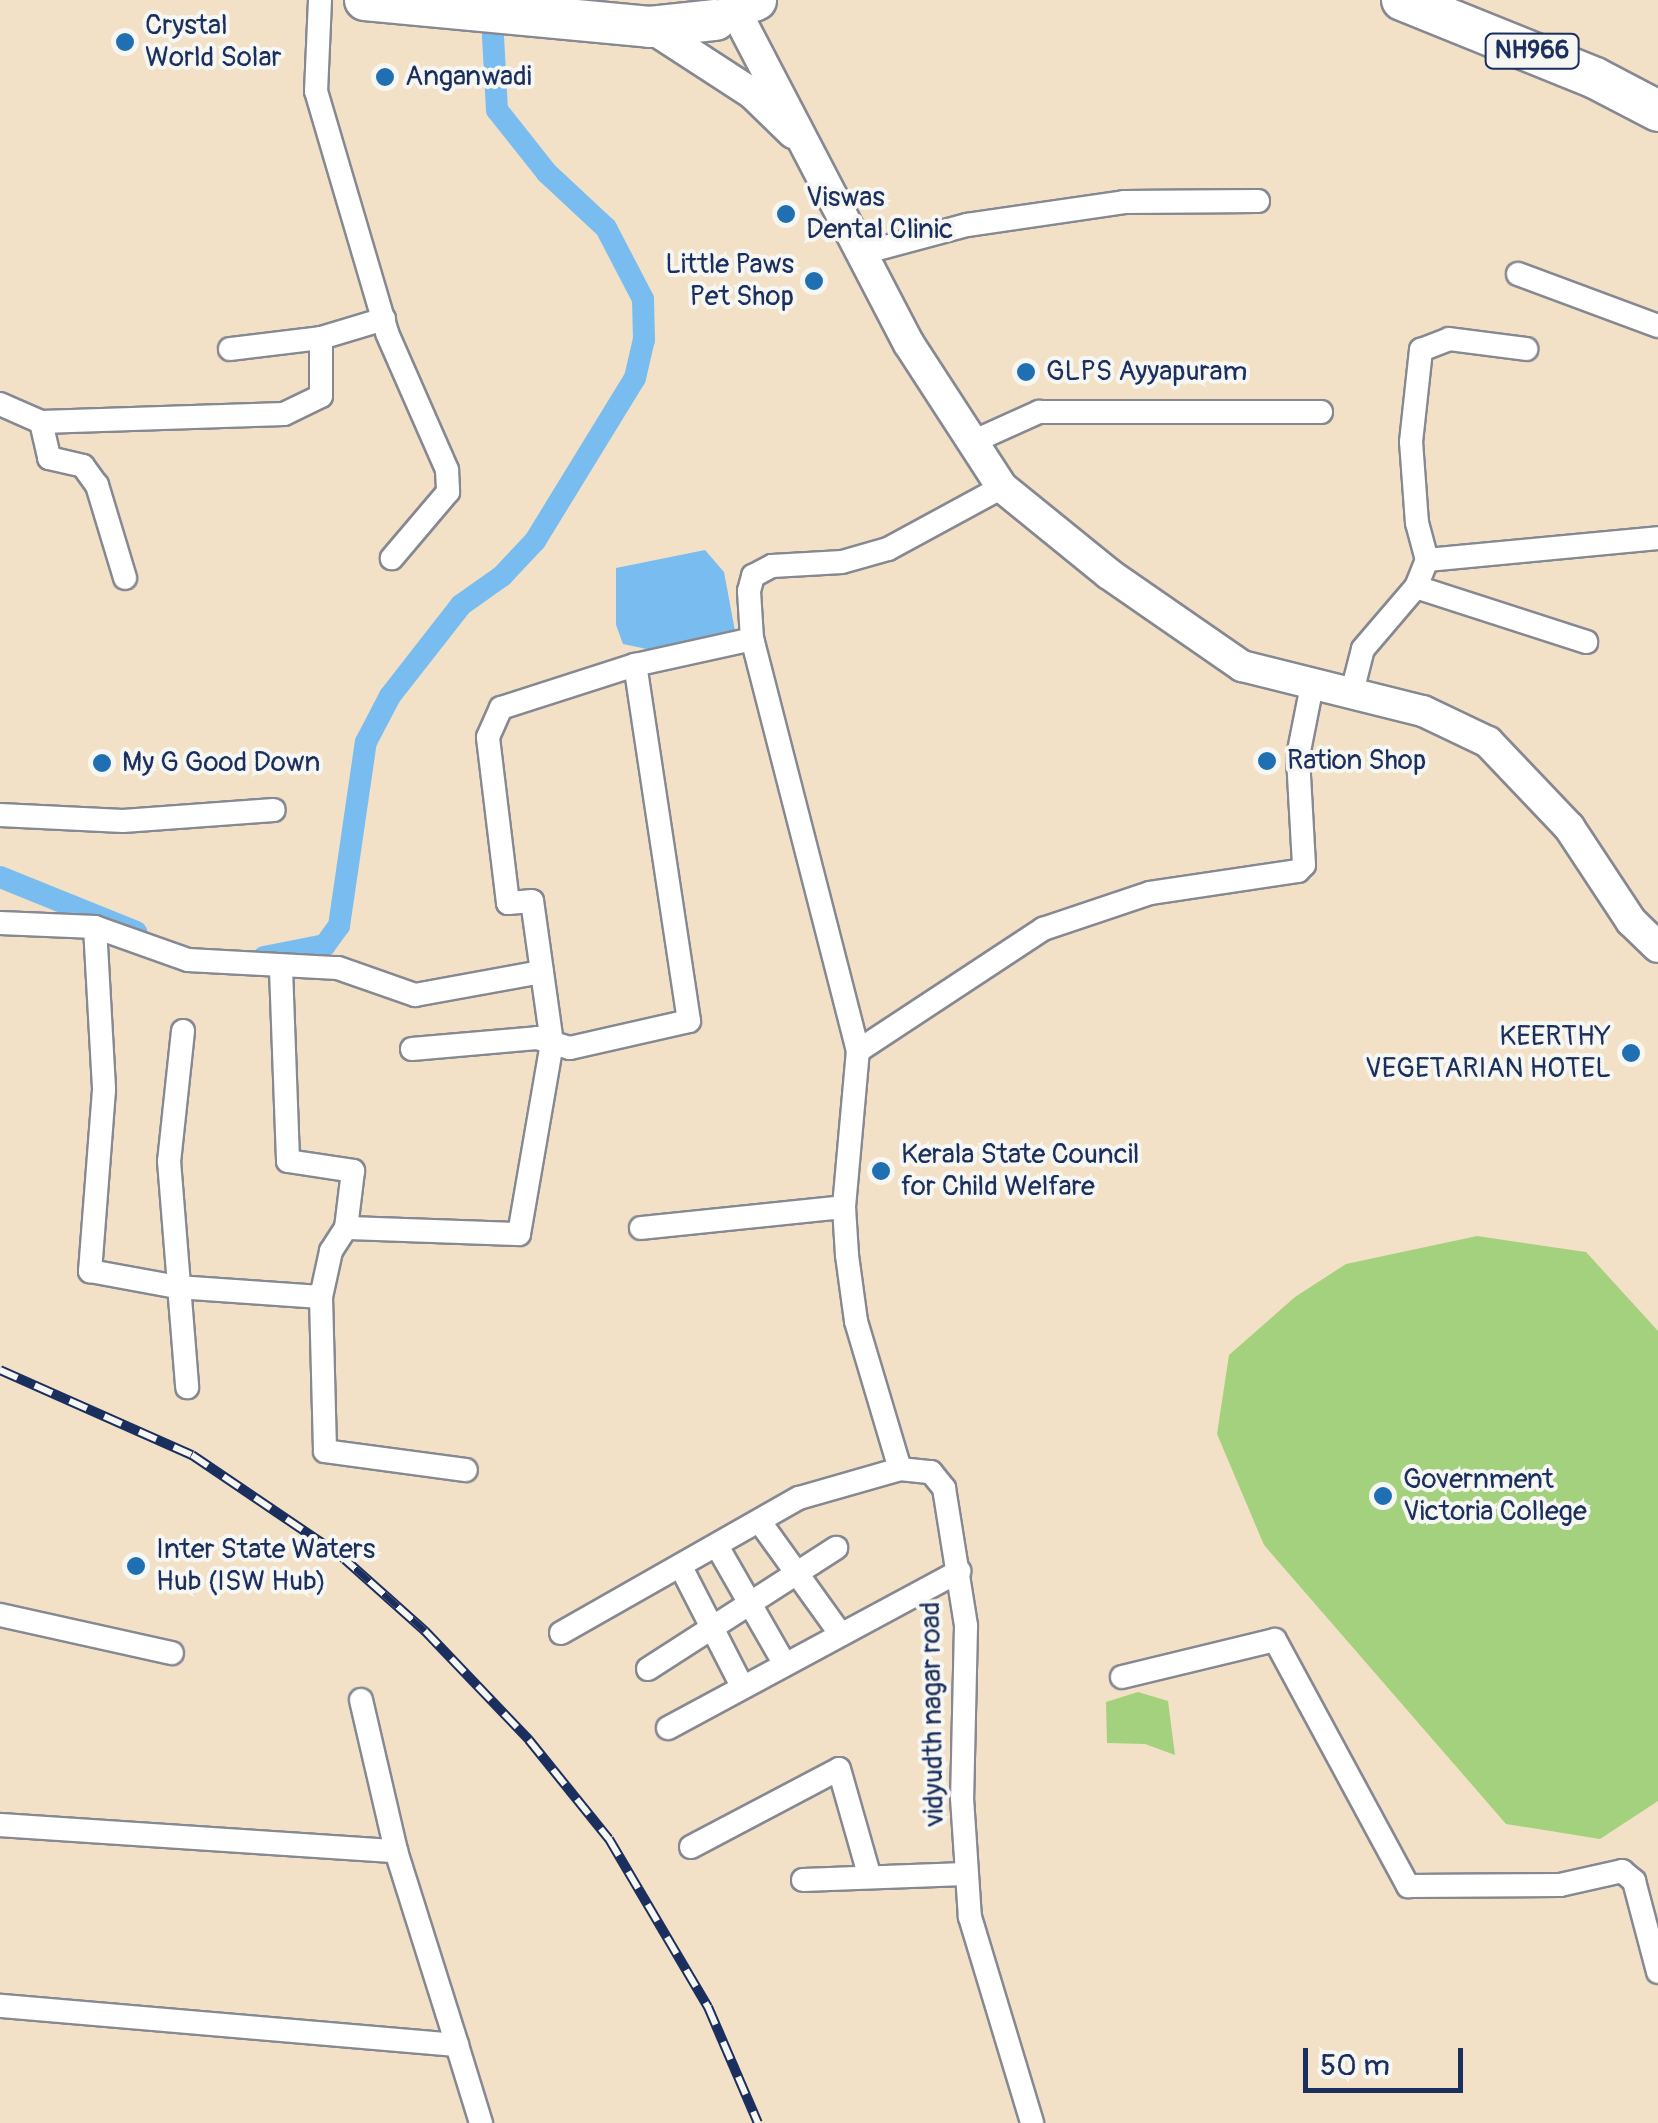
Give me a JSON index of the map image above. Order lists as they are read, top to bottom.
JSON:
{
  "streets": {
    "highway": ["NH966"],
    "street": ["vidyudth nagar road"]
  },
  "places": [
    "Crystal World Solar",
    "Anganwadi",
    "Viswas Dental Clinic",
    "Little Paws Pet Shop",
    "GLPS Ayyapuram",
    "Ration Shop",
    "My G Good Down",
    "KEERTHY VEGETARIAN HOTEL",
    "Kerala State Council for Child Welfare",
    "Government Victoria College",
    "Inter State Waters Hub (ISW Hub)"
  ],
  "scale_bar": "50 m"
}
